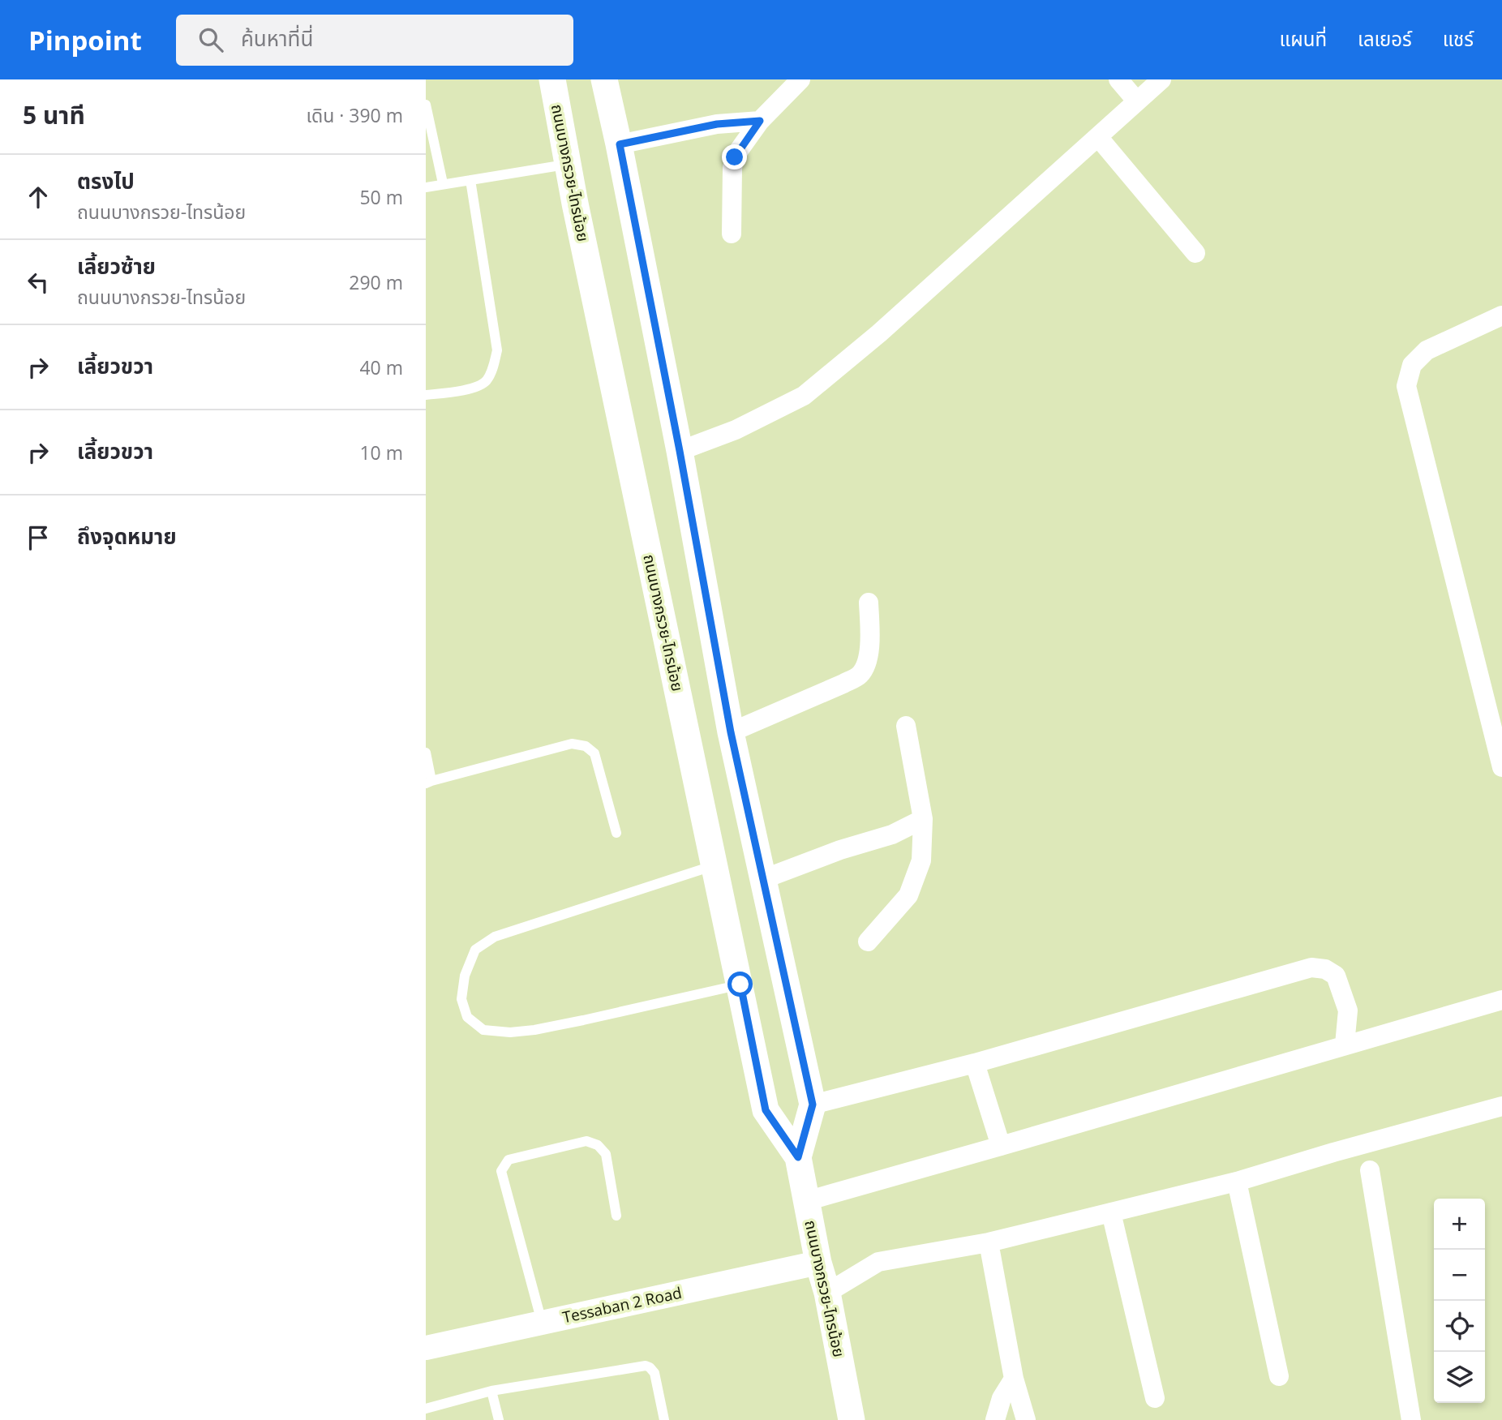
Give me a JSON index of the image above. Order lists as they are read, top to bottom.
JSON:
{
  "streets": {
    "main road": ["ถนนบางกรวย-ไทรน้อย"],
    "street": ["Tessaban 2 Road"]
  },
  "crossings": [
    ["ถนนบางกรวย-ไทรน้อย", "Tessaban 2 Road"]
  ],
  "page": {
    "header": "Pinpoint",
    "search": "ค้นหาที่นี่",
    "nav": ["แผนที่", "เลเยอร์", "แชร์"],
    "heading": ["5 นาที", "เดิน · 390 m"],
    "list": [
      ["ตรงไป", "ถนนบางกรวย-ไทรน้อย", "50 m"],
      ["เลี้ยวซ้าย", "ถนนบางกรวย-ไทรน้อย", "290 m"],
      ["เลี้ยวขวา", "40 m"],
      ["เลี้ยวขวา", "10 m"],
      "ถึงจุดหมาย"
    ],
    "map_buttons": ["+", "−"]
  }
}
